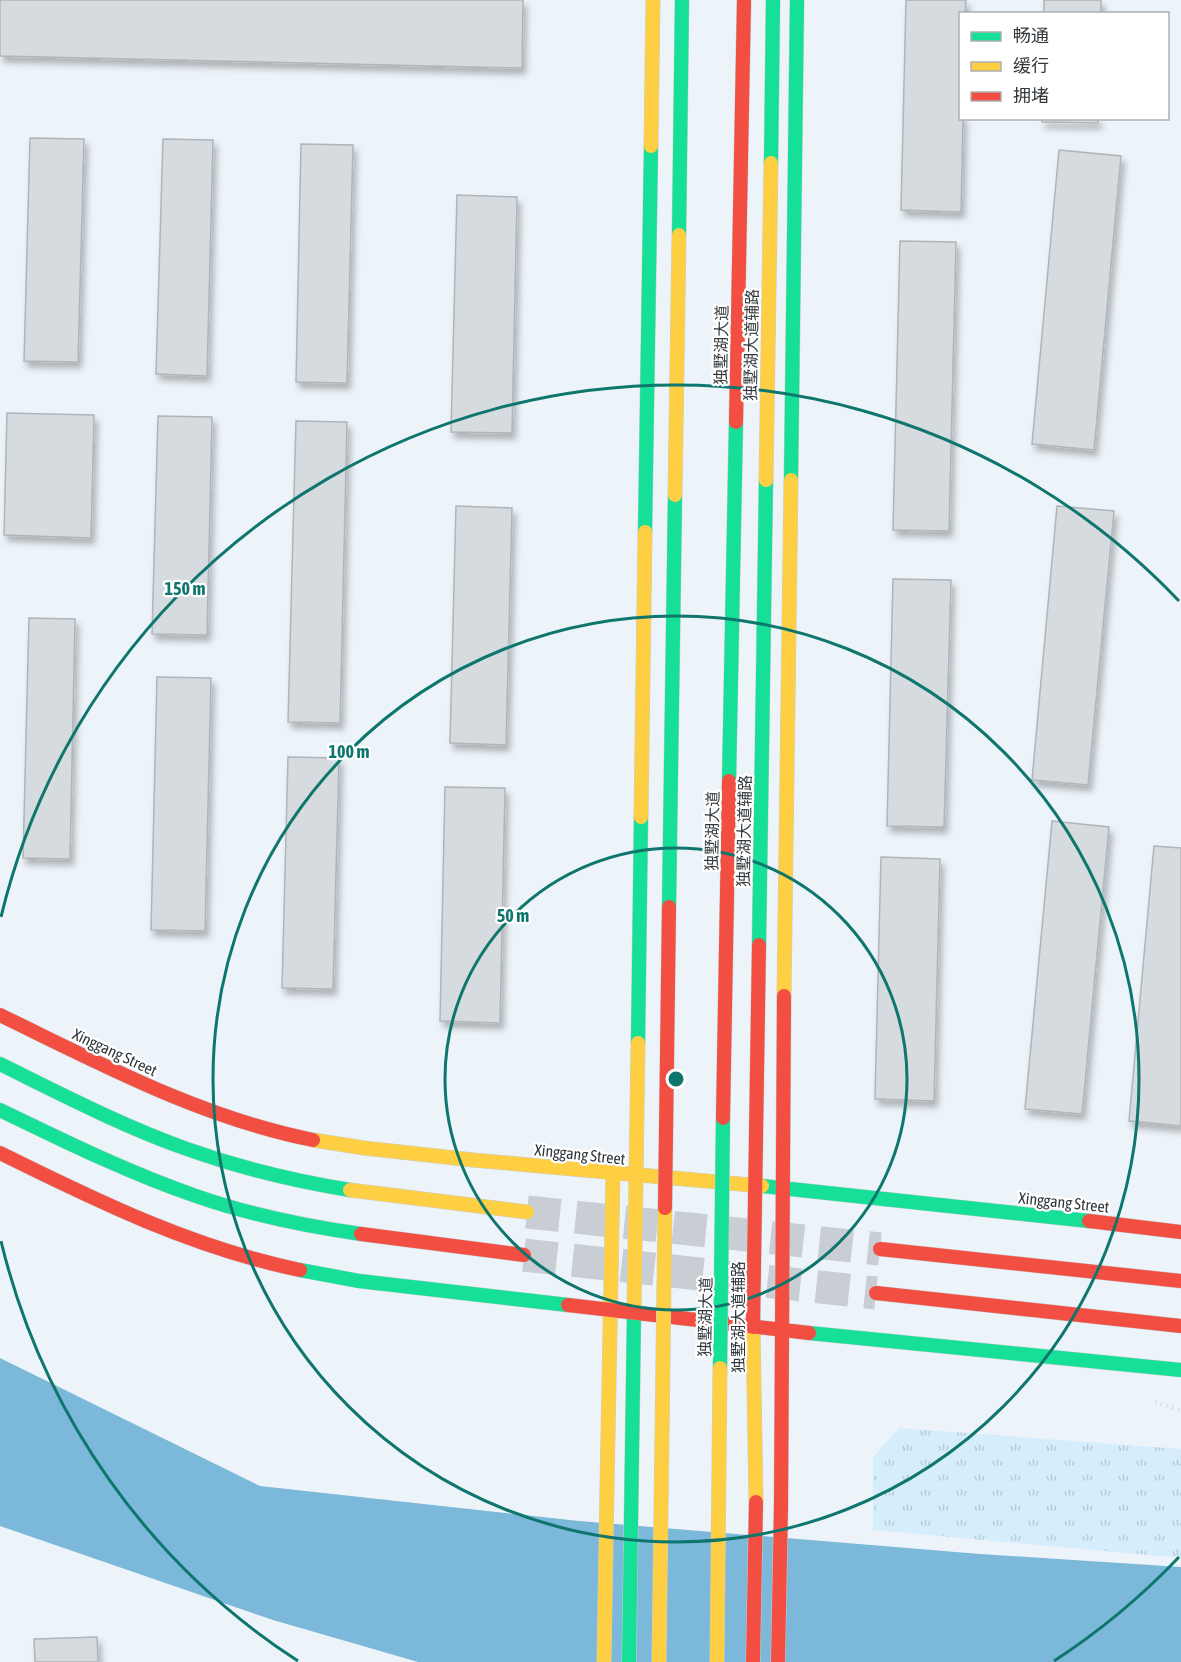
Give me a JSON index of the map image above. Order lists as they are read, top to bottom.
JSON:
{
  "streets": {
    "main road": ["独墅湖大道", "独墅湖大道辅路", "Xinggang Street"]
  },
  "crossings": [
    ["独墅湖大道辅路", "Xinggang Street"]
  ],
  "legend": ["畅通", "缓行", "拥堵"],
  "rings": ["150 m", "100 m", "50 m"]
}
